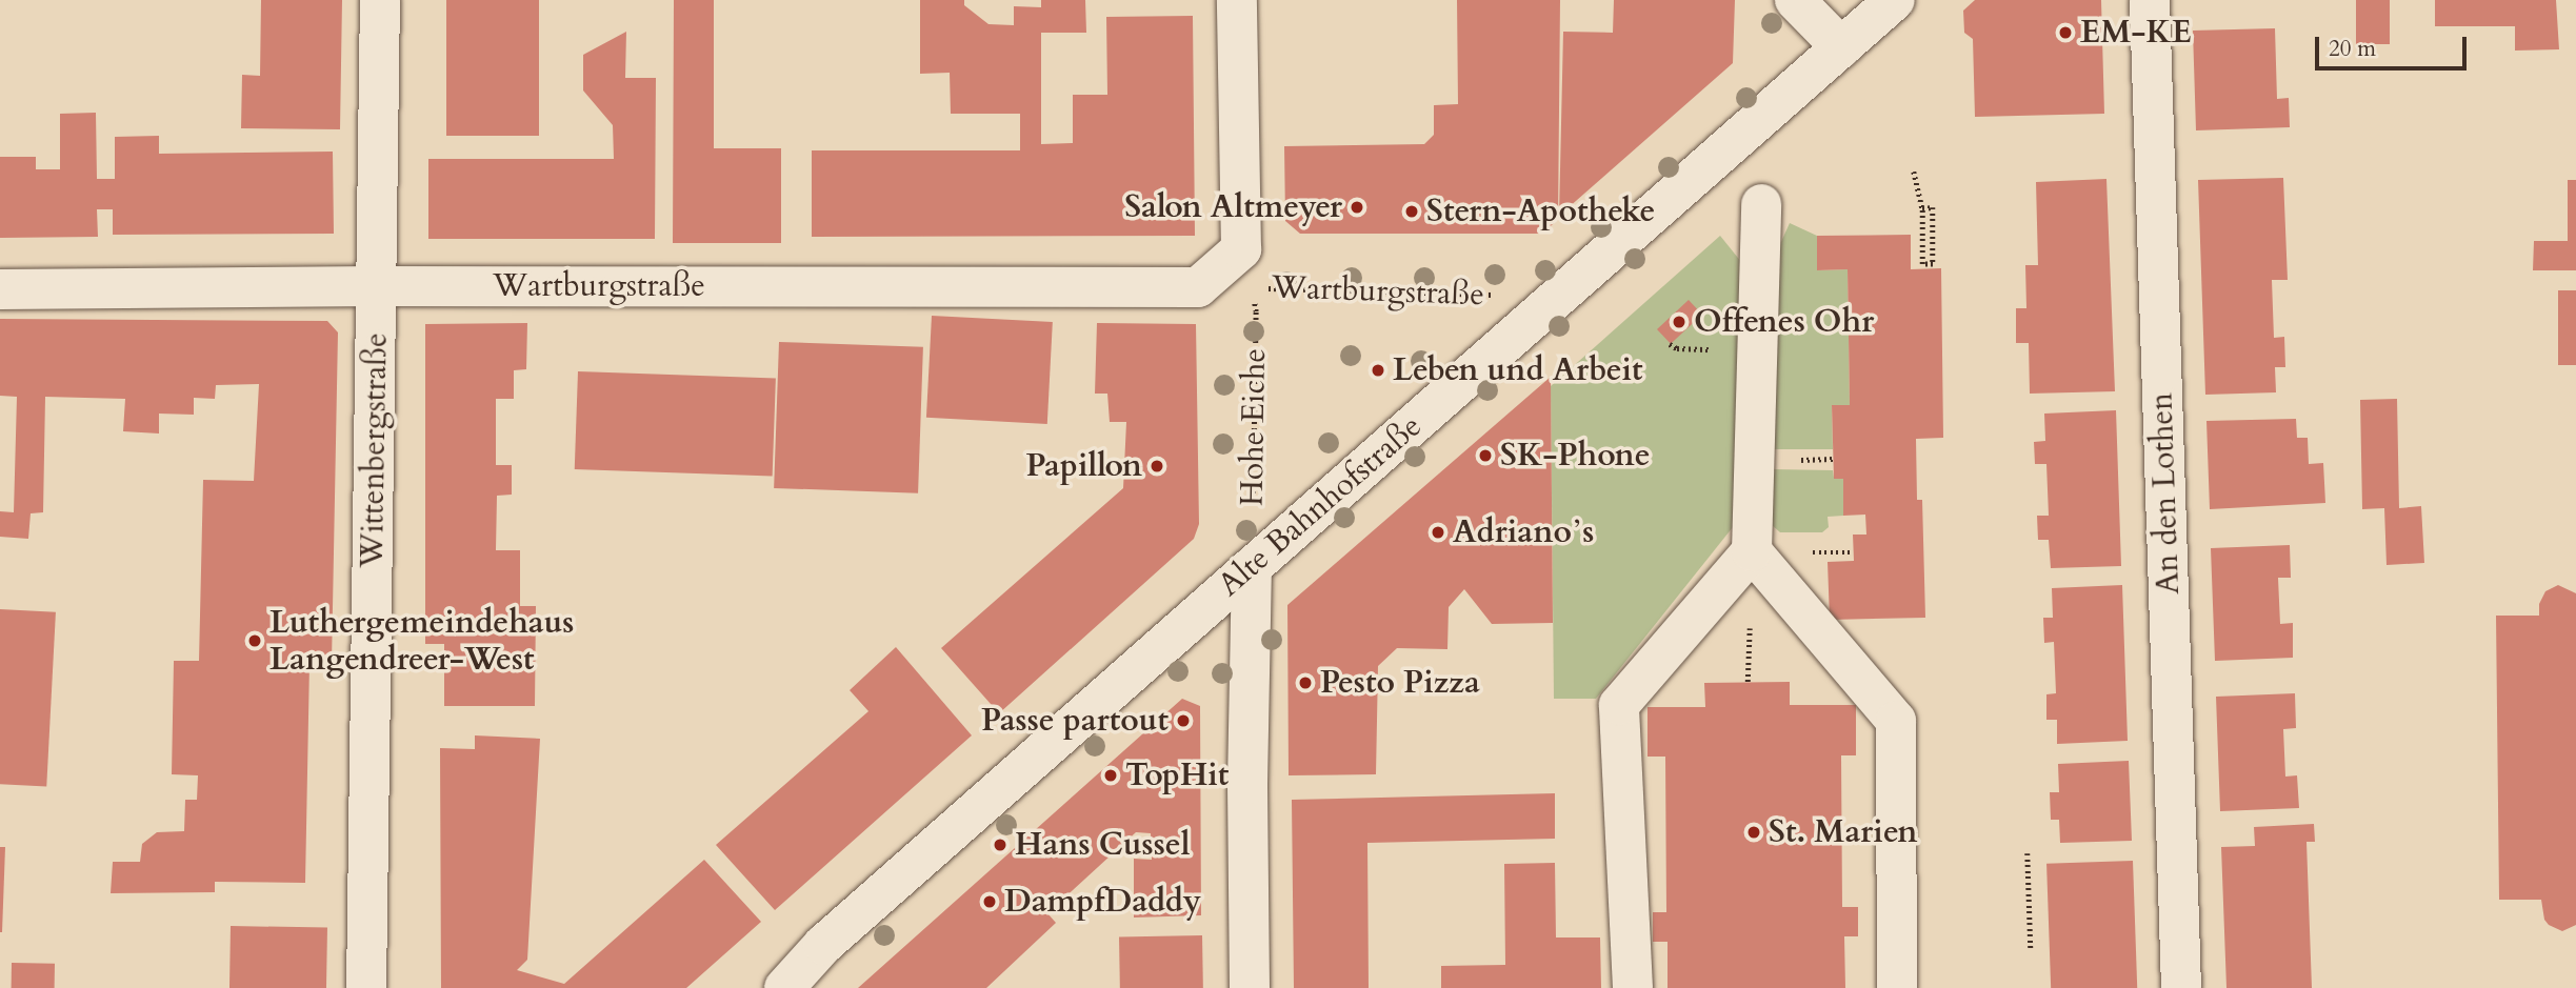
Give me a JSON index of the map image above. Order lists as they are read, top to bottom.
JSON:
{
  "streets": {
    "street": [
      "Wartburgstraße",
      "Wittenbergstraße",
      "An den Lothen",
      "Alte Bahnhofstraße"
    ],
    "path": ["Hohe Eiche"]
  },
  "crossings": [
    ["Wartburgstraße", "Hohe Eiche"],
    ["Wartburgstraße", "Wittenbergstraße"],
    ["Wartburgstraße", "Alte Bahnhofstraße"],
    ["Hohe Eiche", "Alte Bahnhofstraße"]
  ],
  "places": [
    "EM-KE",
    "Salon Altmeyer",
    "Stern-Apotheke",
    "Offenes Ohr",
    "Leben und Arbeit",
    "SK-Phone",
    "Papillon",
    "Adrianoʼs",
    "Luthergemeindehaus Langendreer-West",
    "Pesto Pizza",
    "Passe partout",
    "TopHit",
    "St. Marien",
    "Hans Cussel",
    "DampfDaddy"
  ],
  "scale_bar": "20 m"
}
